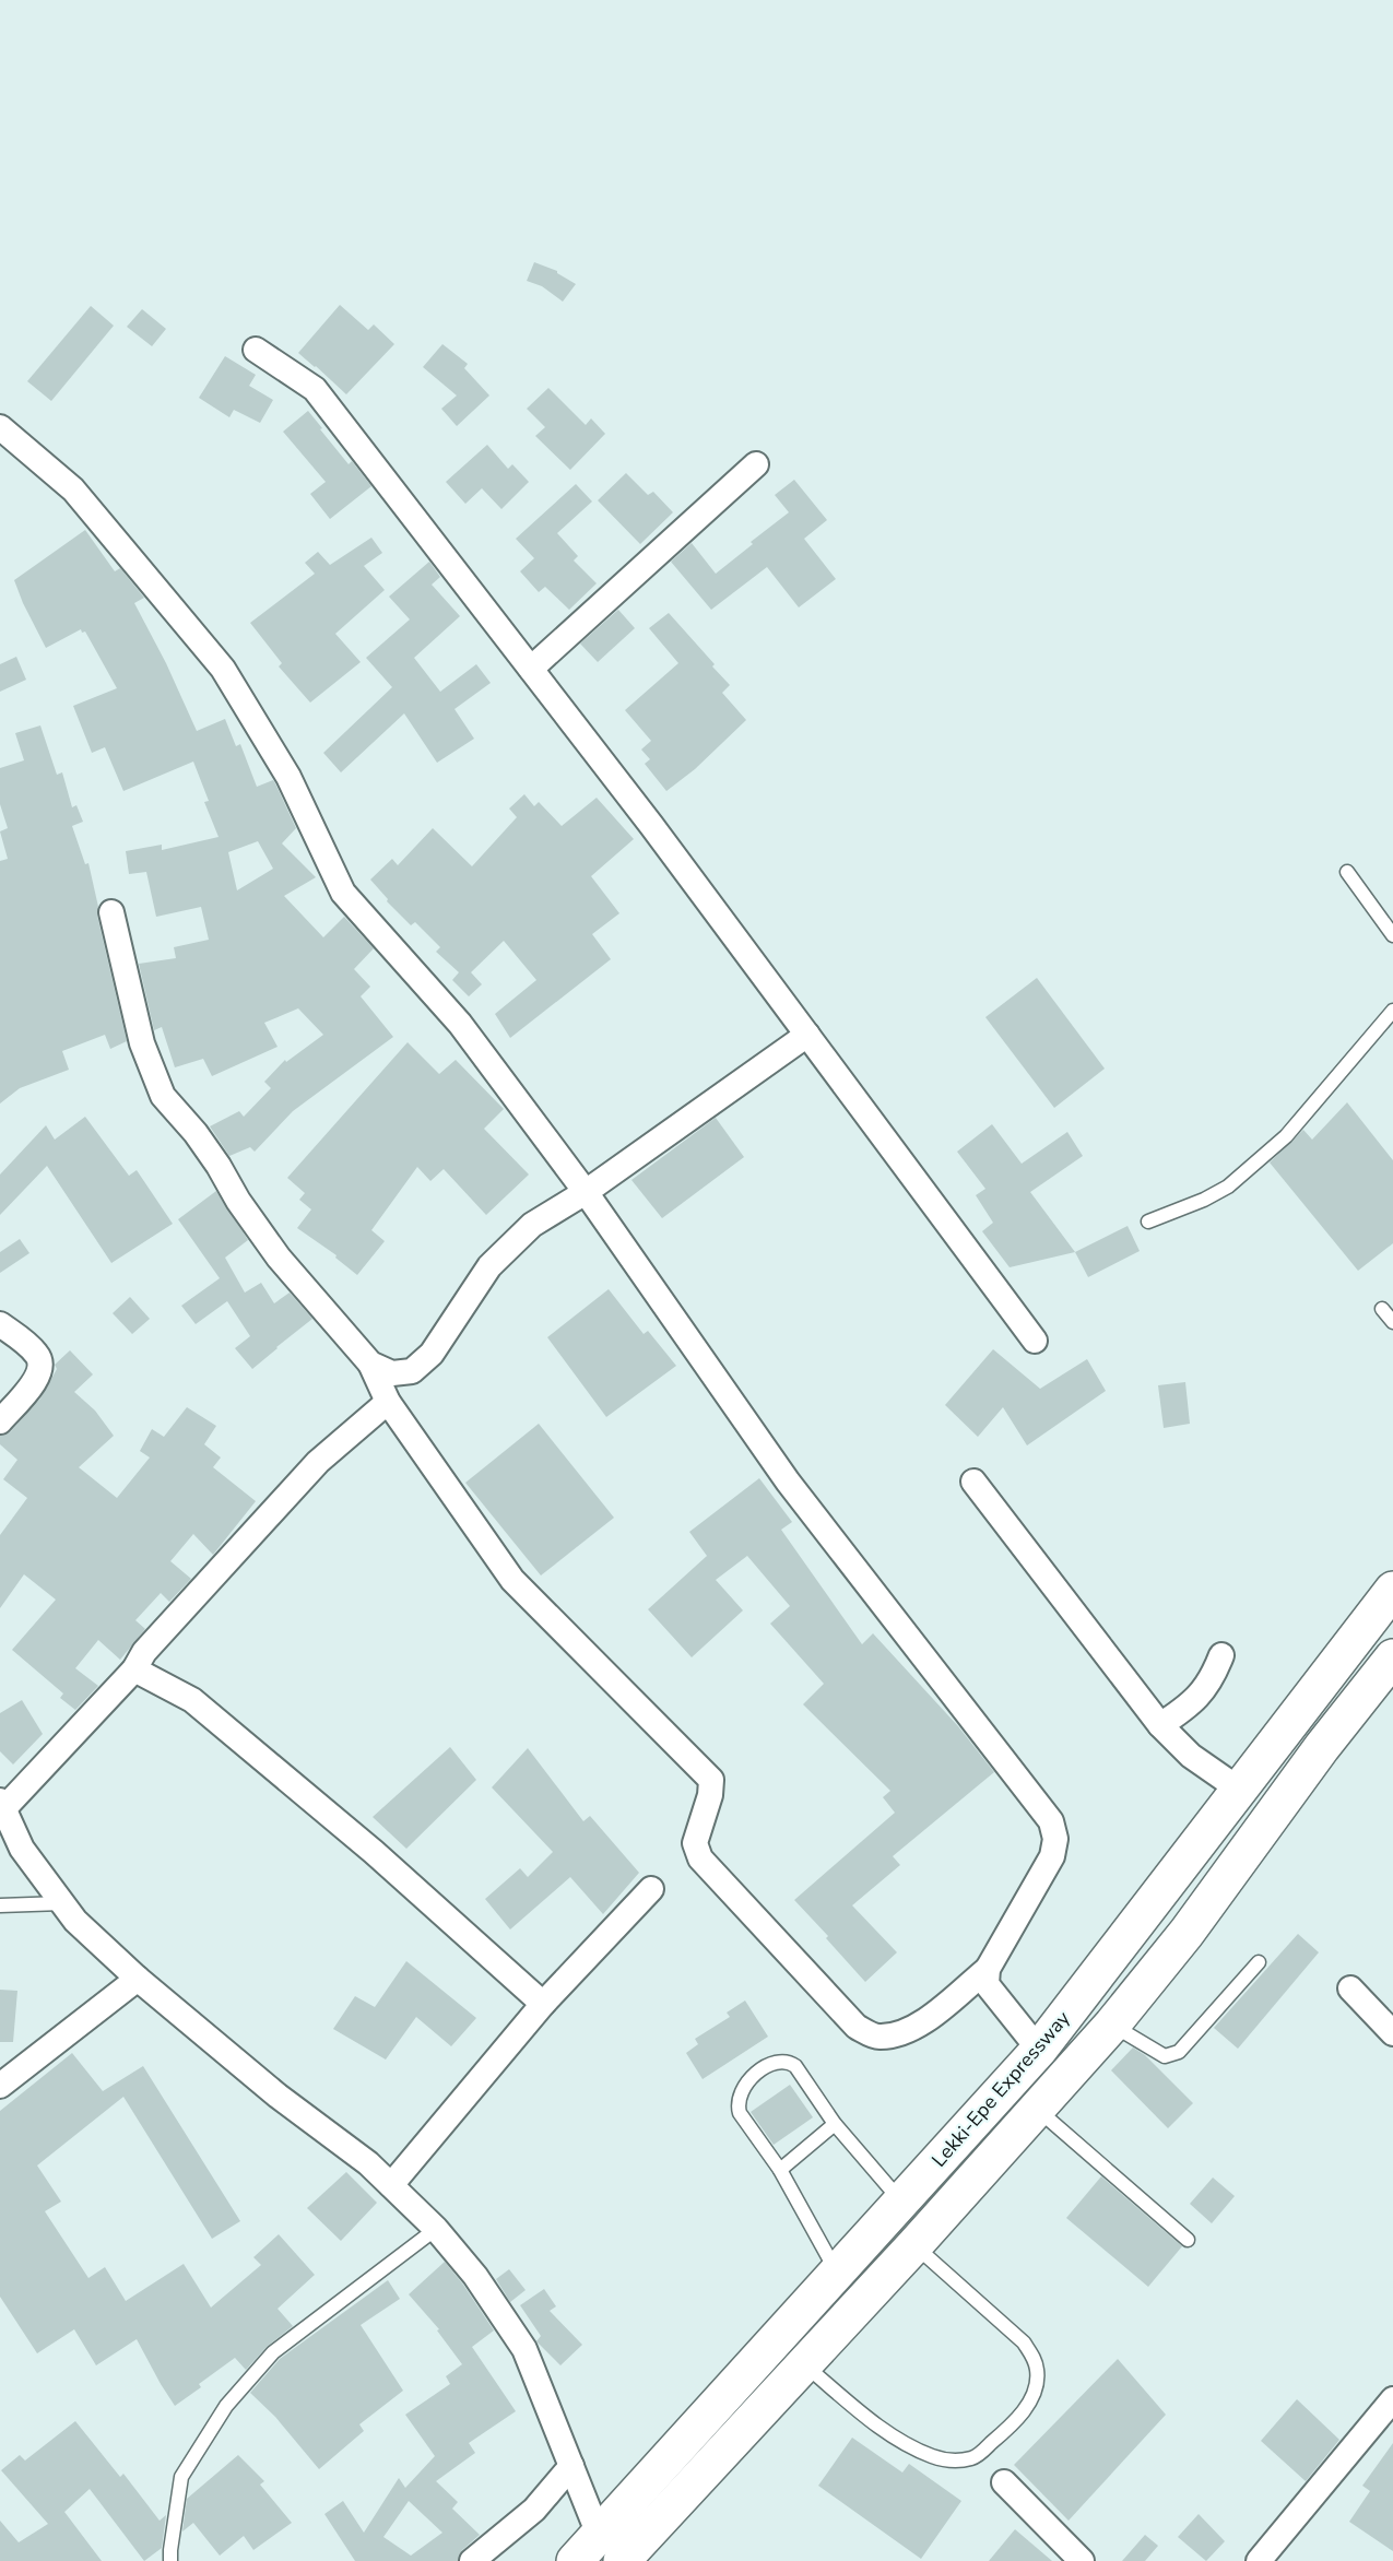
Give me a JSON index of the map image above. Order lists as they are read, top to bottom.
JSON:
{
  "streets": {
    "highway": ["Lekki-Epe Expressway"]
  }
}
